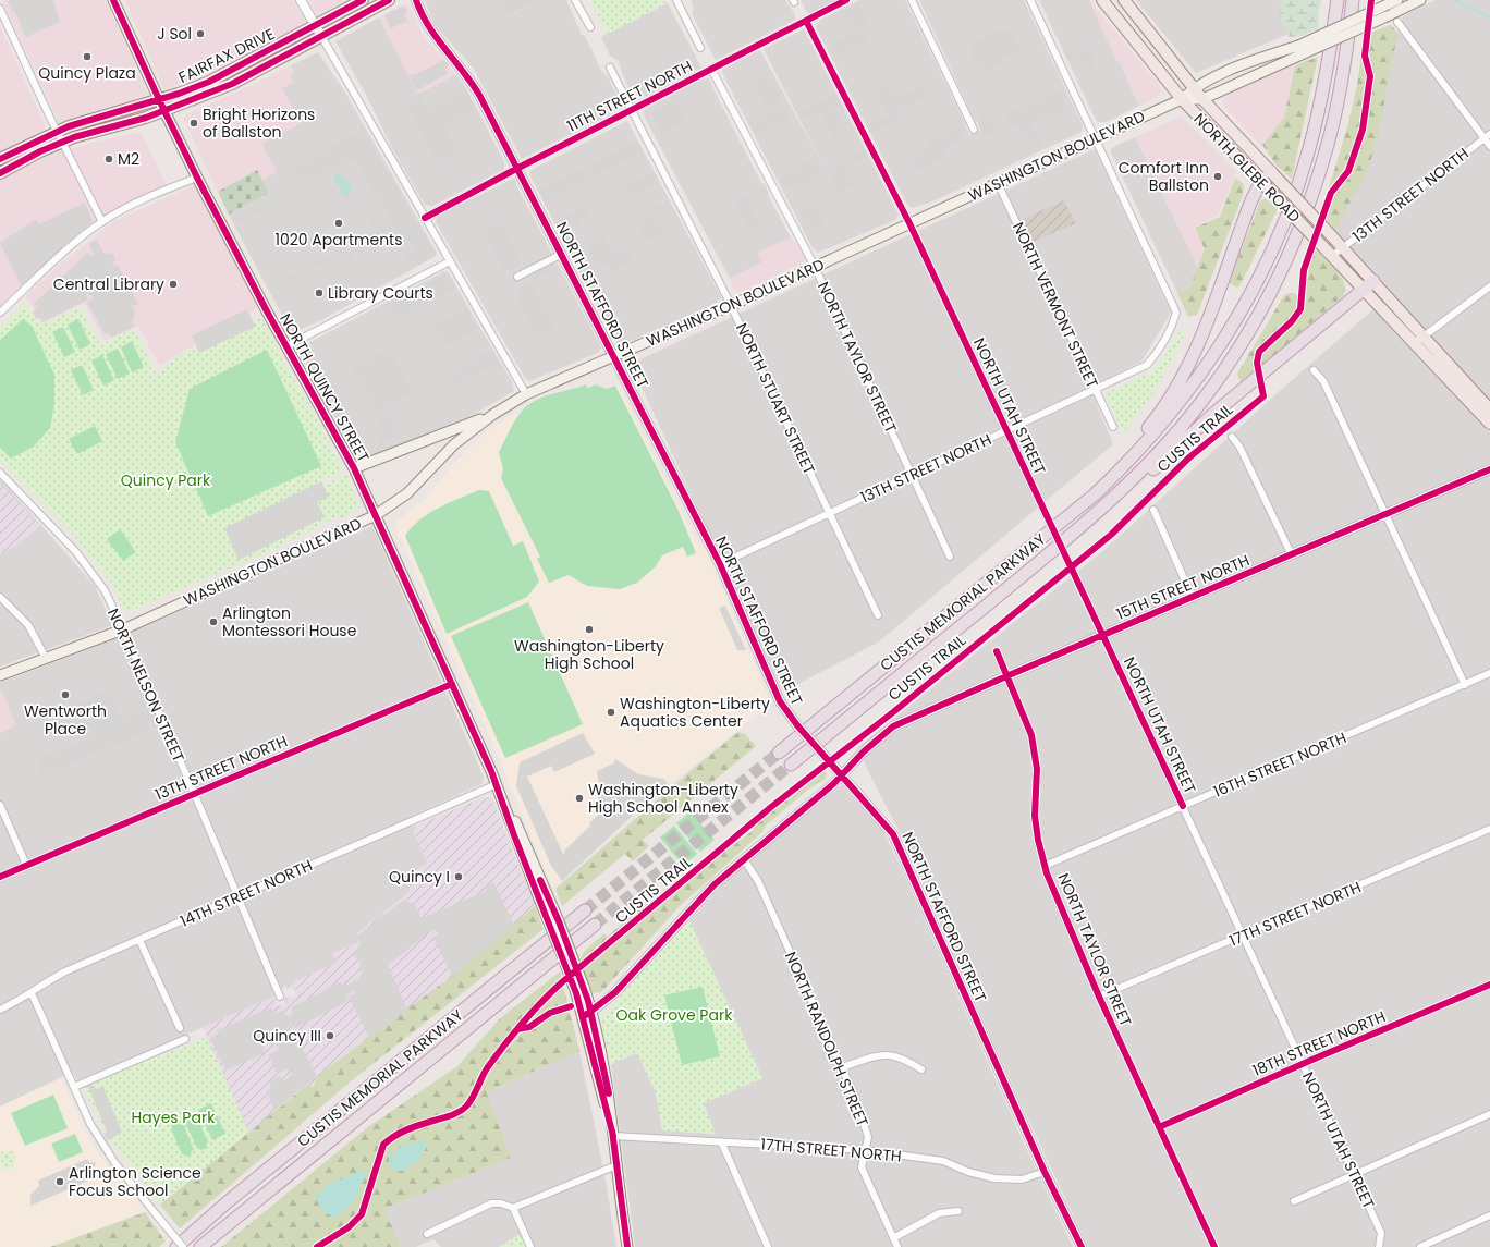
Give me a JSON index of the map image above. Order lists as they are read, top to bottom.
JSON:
{
  "streets": {
    "highway": ["CUSTIS MEMORIAL PARKWAY"],
    "main road": [
      "FAIRFAX DRIVE",
      "WASHINGTON BOULEVARD",
      "NORTH GLEBE ROAD",
      "NORTH QUINCY STREET"
    ],
    "street": [
      "11TH STREET NORTH",
      "13TH STREET NORTH",
      "NORTH STAFFORD STREET",
      "NORTH VERMONT STREET",
      "NORTH TAYLOR STREET",
      "NORTH STUART STREET",
      "NORTH UTAH STREET",
      "15TH STREET NORTH",
      "NORTH NELSON STREET",
      "16TH STREET NORTH",
      "14TH STREET NORTH",
      "17TH STREET NORTH",
      "NORTH RANDOLPH STREET",
      "18TH STREET NORTH"
    ],
    "cycle path": ["CUSTIS TRAIL"]
  },
  "crossings": [
    ["FAIRFAX DRIVE", "NORTH QUINCY STREET"],
    ["11TH STREET NORTH", "NORTH STAFFORD STREET"],
    ["11TH STREET NORTH", "NORTH TAYLOR STREET"],
    ["11TH STREET NORTH", "NORTH STUART STREET"],
    ["11TH STREET NORTH", "NORTH UTAH STREET"],
    ["WASHINGTON BOULEVARD", "NORTH GLEBE ROAD"],
    ["WASHINGTON BOULEVARD", "13TH STREET NORTH"],
    ["WASHINGTON BOULEVARD", "NORTH STAFFORD STREET"],
    ["WASHINGTON BOULEVARD", "NORTH VERMONT STREET"],
    ["WASHINGTON BOULEVARD", "NORTH TAYLOR STREET"],
    ["WASHINGTON BOULEVARD", "NORTH QUINCY STREET"],
    ["WASHINGTON BOULEVARD", "NORTH STUART STREET"],
    ["WASHINGTON BOULEVARD", "NORTH UTAH STREET"],
    ["WASHINGTON BOULEVARD", "NORTH NELSON STREET"],
    ["NORTH GLEBE ROAD", "13TH STREET NORTH"],
    ["13TH STREET NORTH", "NORTH STAFFORD STREET"],
    ["13TH STREET NORTH", "NORTH VERMONT STREET"],
    ["13TH STREET NORTH", "NORTH TAYLOR STREET"],
    ["13TH STREET NORTH", "NORTH QUINCY STREET"],
    ["13TH STREET NORTH", "NORTH STUART STREET"],
    ["13TH STREET NORTH", "NORTH UTAH STREET"],
    ["13TH STREET NORTH", "NORTH NELSON STREET"],
    ["NORTH STAFFORD STREET", "15TH STREET NORTH"],
    ["NORTH STAFFORD STREET", "17TH STREET NORTH"],
    ["NORTH TAYLOR STREET", "15TH STREET NORTH"],
    ["NORTH TAYLOR STREET", "16TH STREET NORTH"],
    ["NORTH TAYLOR STREET", "17TH STREET NORTH"],
    ["NORTH TAYLOR STREET", "18TH STREET NORTH"],
    ["NORTH QUINCY STREET", "15TH STREET NORTH"],
    ["NORTH QUINCY STREET", "14TH STREET NORTH"],
    ["NORTH QUINCY STREET", "17TH STREET NORTH"],
    ["NORTH UTAH STREET", "15TH STREET NORTH"],
    ["NORTH UTAH STREET", "16TH STREET NORTH"],
    ["NORTH UTAH STREET", "17TH STREET NORTH"],
    ["NORTH UTAH STREET", "18TH STREET NORTH"],
    ["15TH STREET NORTH", "NORTH RANDOLPH STREET"],
    ["NORTH NELSON STREET", "14TH STREET NORTH"],
    ["17TH STREET NORTH", "NORTH RANDOLPH STREET"]
  ],
  "parks": ["Quincy Park", "Oak Grove Park", "Hayes Park"],
  "places": [
    "J Sol",
    "Quincy Plaza",
    "Bright Horizons of Ballston",
    "M2",
    "Comfort Inn Ballston",
    "1020 Apartments",
    "Central Library",
    "Library Courts",
    "Arlington Montessori House",
    "Washington-Liberty High School",
    "Wentworth Place",
    "Washington-Liberty Aquatics Center",
    "Washington-Liberty High School Annex",
    "Quincy I",
    "Quincy III",
    "Arlington Science Focus School"
  ]
}
